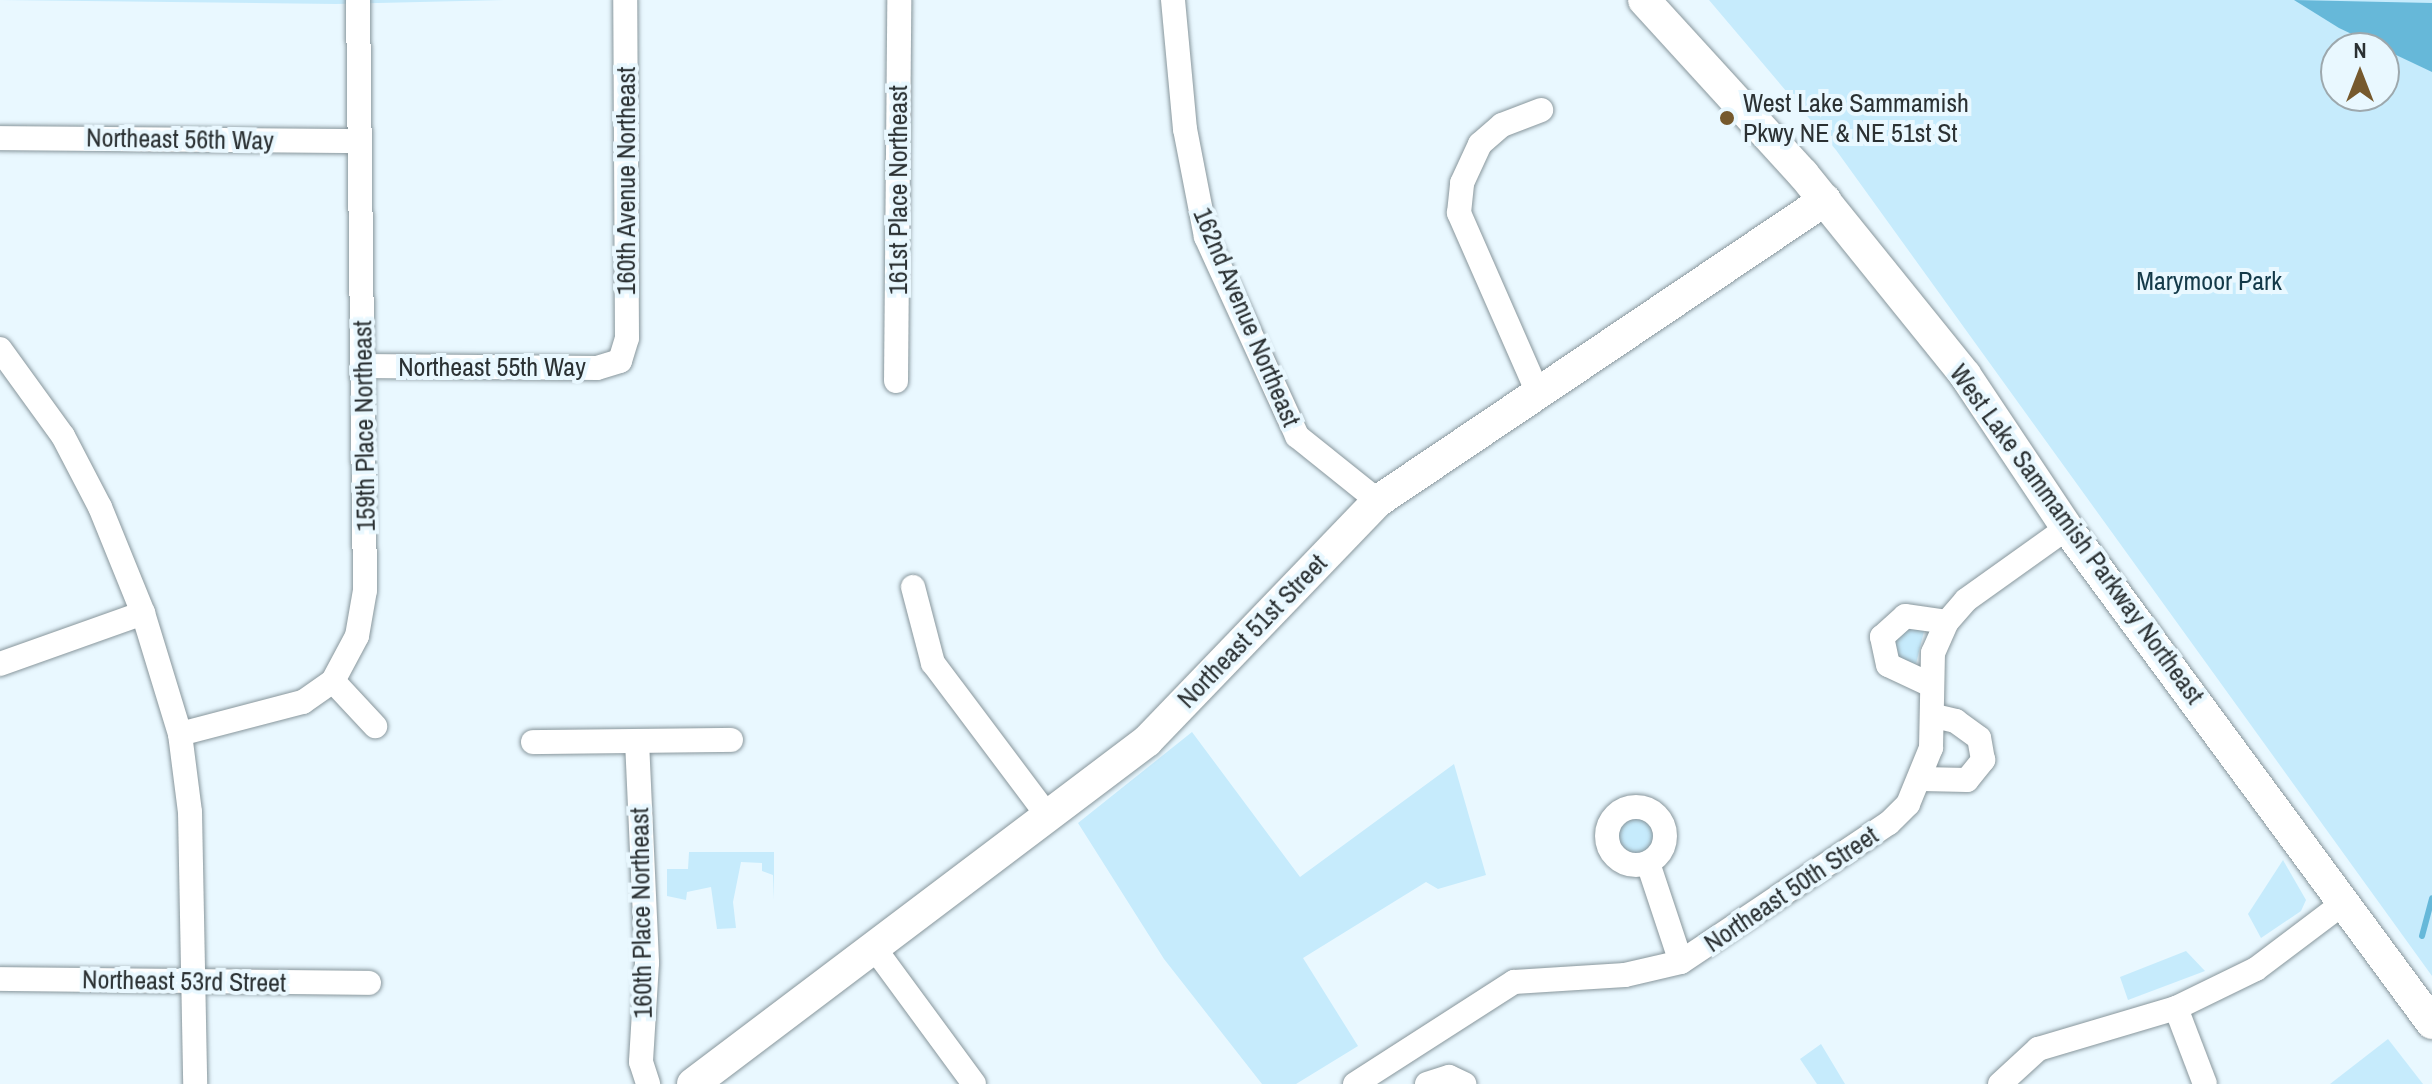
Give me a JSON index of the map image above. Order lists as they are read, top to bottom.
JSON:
{
  "streets": {
    "main road": ["West Lake Sammamish Parkway Northeast", "Northeast 51st Street"],
    "street": [
      "Northeast 56th Way",
      "160th Avenue Northeast",
      "161st Place Northeast",
      "162nd Avenue Northeast",
      "Northeast 55th Way",
      "159th Place Northeast",
      "Northeast 50th Street",
      "160th Place Northeast",
      "Northeast 53rd Street"
    ]
  },
  "crossings": [
    ["Northeast 56th Way", "159th Place Northeast"],
    ["160th Avenue Northeast", "Northeast 55th Way"],
    ["162nd Avenue Northeast", "Northeast 51st Street"],
    ["Northeast 55th Way", "159th Place Northeast"],
    ["West Lake Sammamish Parkway Northeast", "Northeast 51st Street"],
    ["West Lake Sammamish Parkway Northeast", "Northeast 50th Street"]
  ],
  "parks": ["Marymoor Park"],
  "places": ["West Lake Sammamish Pkwy NE & NE 51st St"],
  "north": "top"
}
